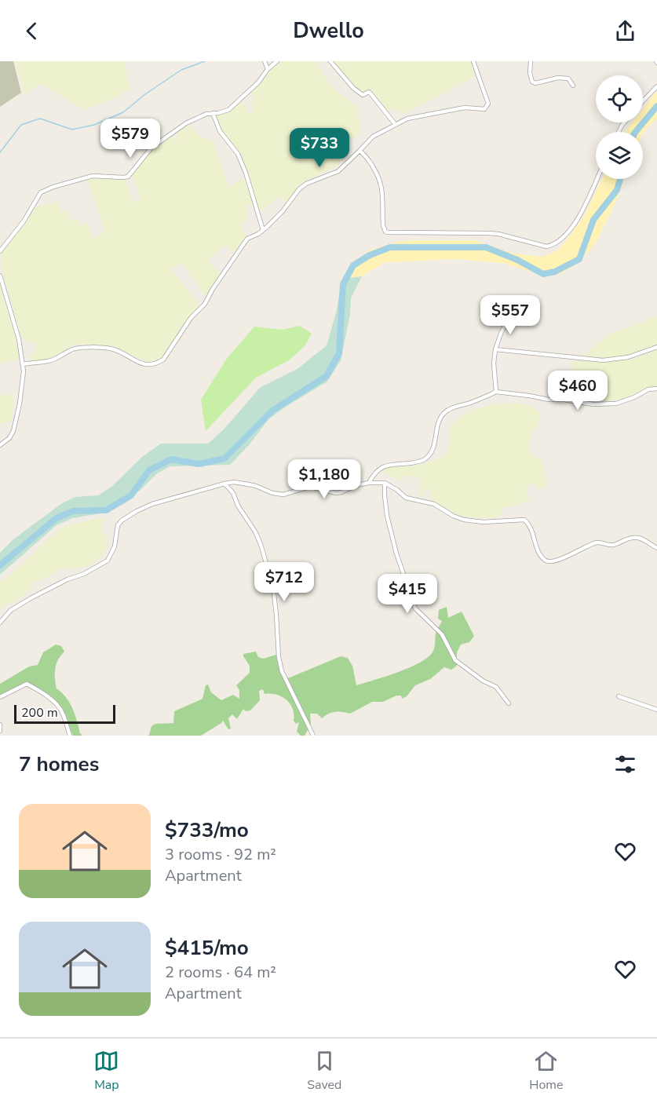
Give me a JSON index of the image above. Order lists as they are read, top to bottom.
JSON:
{
  "scale_bar": "200 m",
  "page": {
    "header": "Dwello",
    "price": [
      "$579",
      "$733",
      "$557",
      "$460",
      "$1,180",
      "$712",
      "$415"
    ],
    "scale": "200 m",
    "heading": "7 homes",
    "list": [
      {
        "name": "$733/mo",
        "note": "3 rooms · 92 m² · Apartment"
      },
      {
        "name": "$415/mo",
        "note": "2 rooms · 64 m² · Apartment"
      }
    ],
    "tabs": ["Map", "Saved", "Home"]
  }
}
